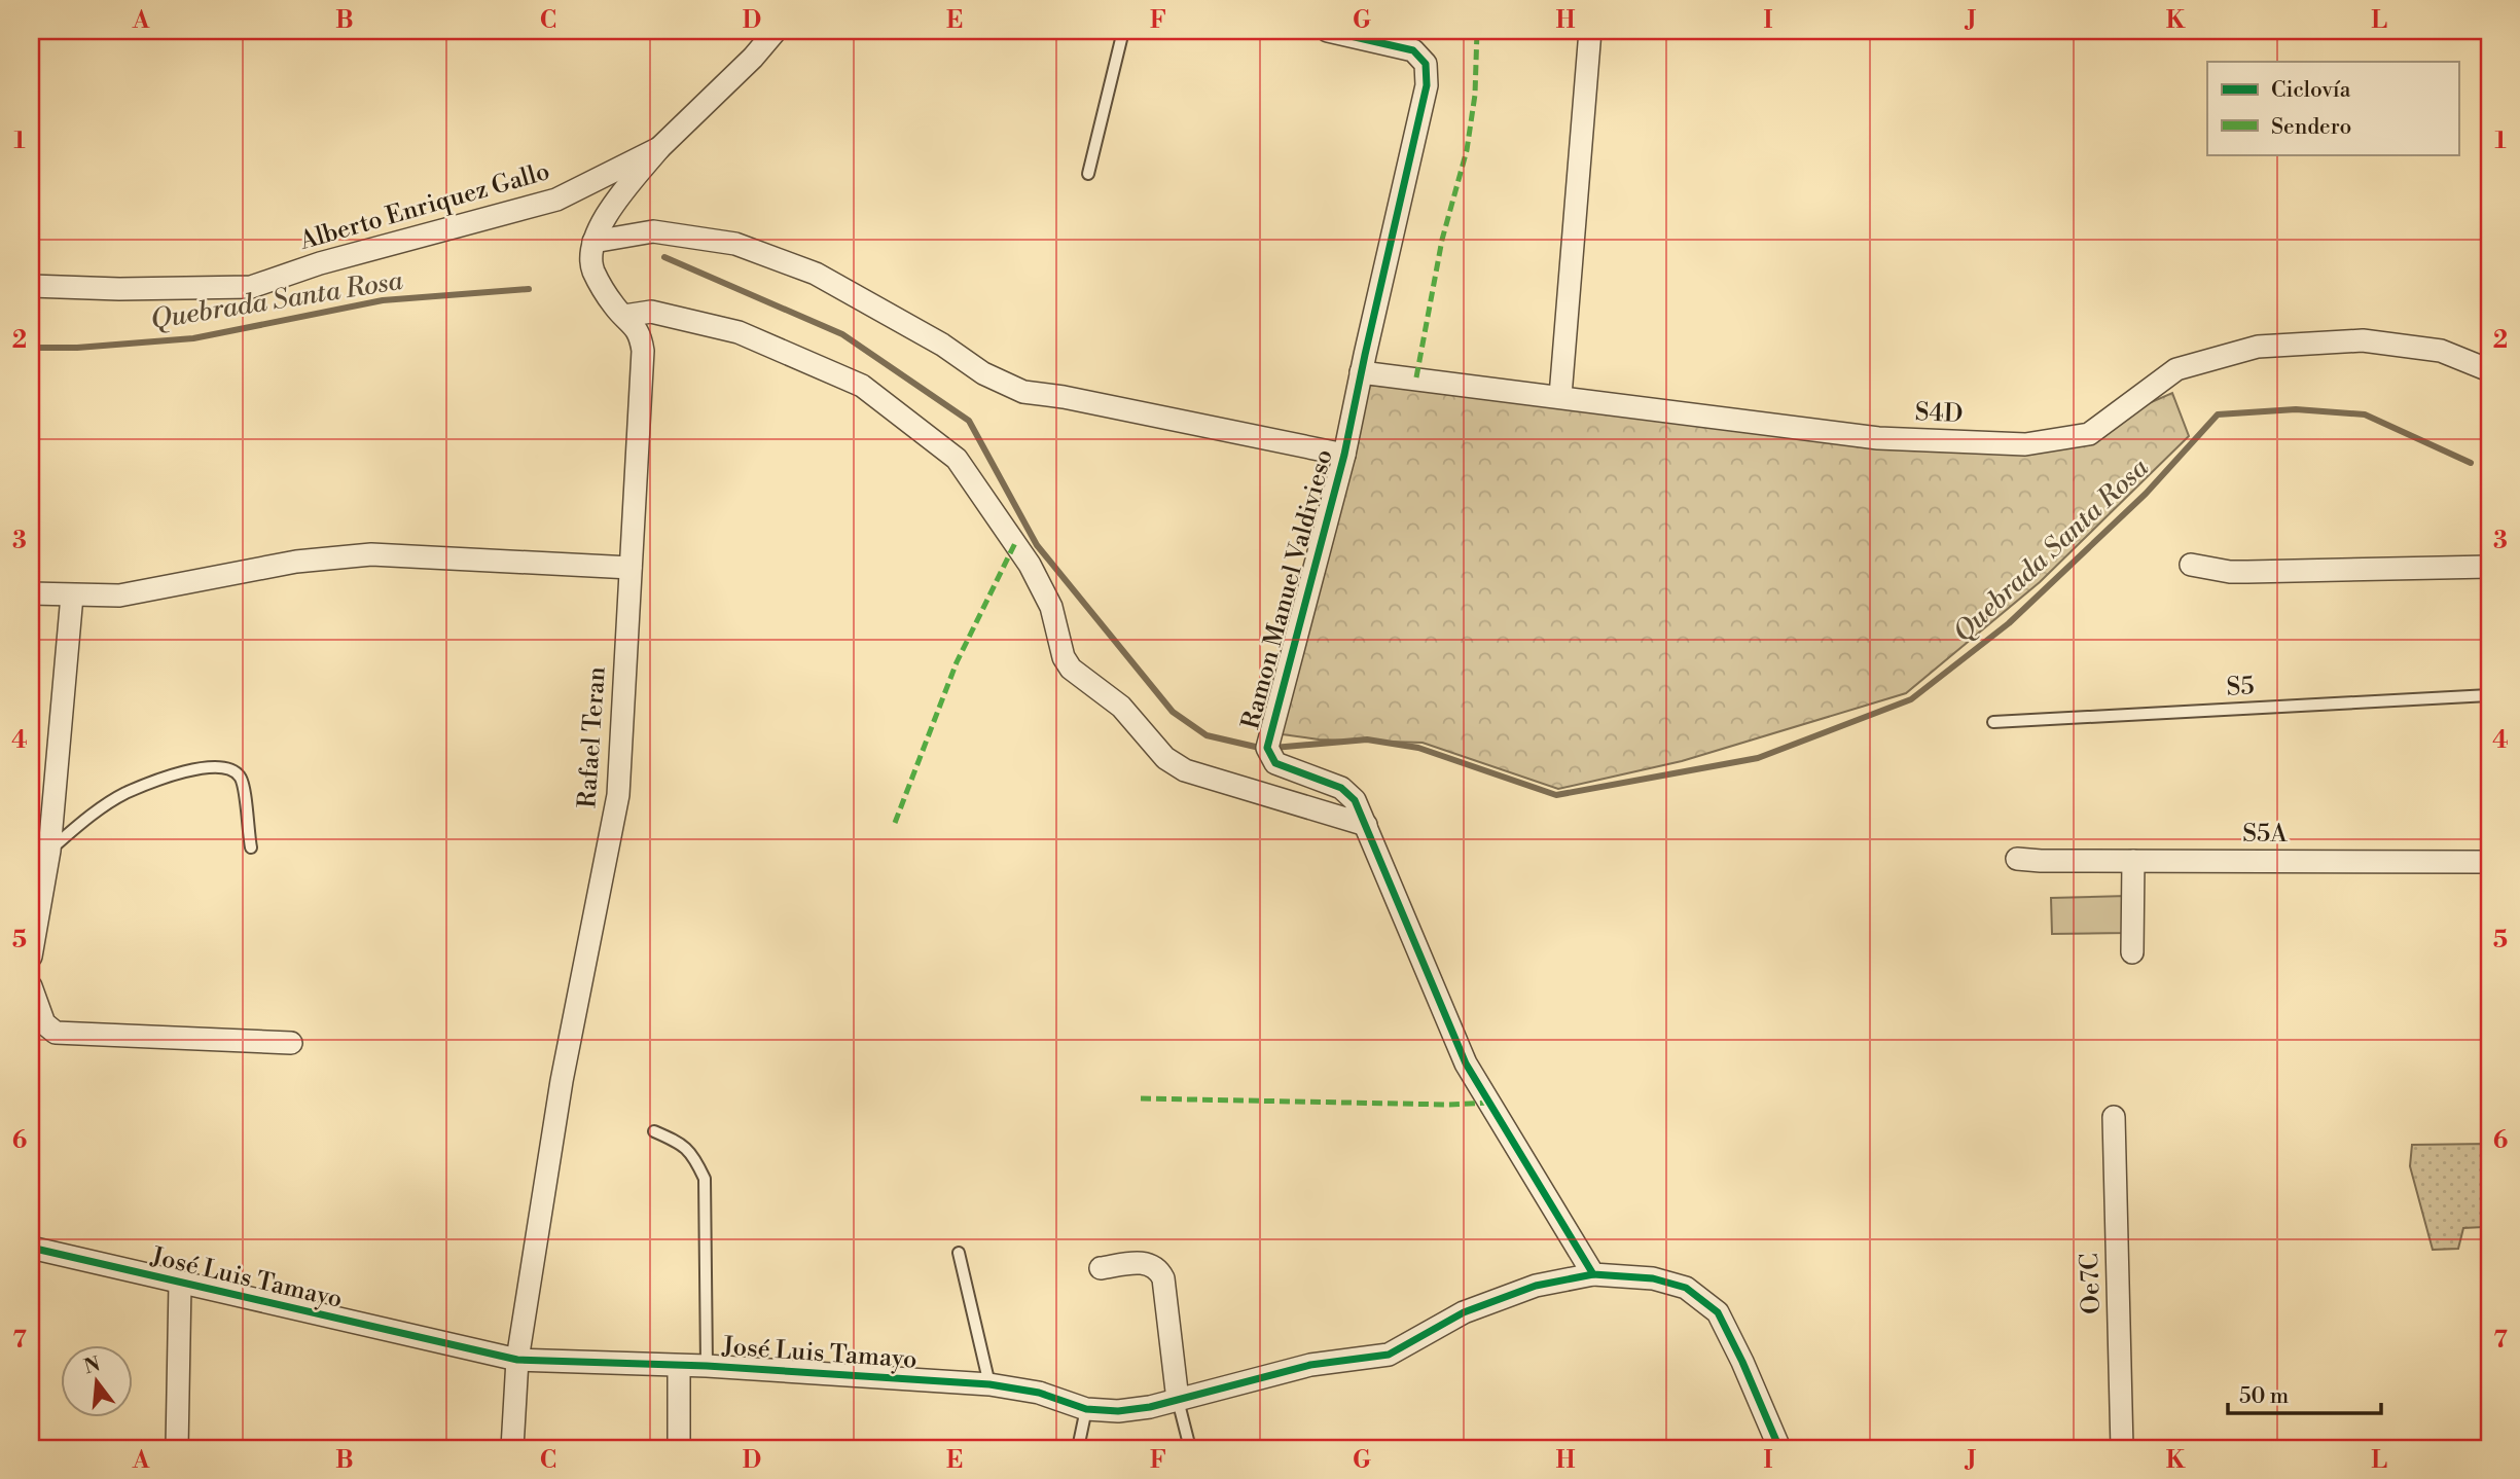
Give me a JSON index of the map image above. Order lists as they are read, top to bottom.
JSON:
{
  "streets": {
    "street": [
      "Alberto Enriquez Gallo",
      "S4D",
      "Ramon Manuel Valdivieso",
      "Rafael Teran",
      "S5A",
      "José Luis Tamayo",
      "Oe7C"
    ],
    "lane": ["S5"]
  },
  "crossings": [
    ["S4D", "Ramon Manuel Valdivieso"],
    ["Ramon Manuel Valdivieso", "José Luis Tamayo"],
    ["Rafael Teran", "José Luis Tamayo"]
  ],
  "water": ["Quebrada Santa Rosa"],
  "legend": ["Ciclovía", "Sendero"],
  "scale_bar": "50 m",
  "north": "top",
  "grid": {
    "columns": [
      "A",
      "B",
      "C",
      "D",
      "E",
      "F",
      "G",
      "H",
      "I",
      "J",
      "K",
      "L"
    ],
    "rows": [
      "1",
      "2",
      "3",
      "4",
      "5",
      "6",
      "7"
    ]
  }
}
